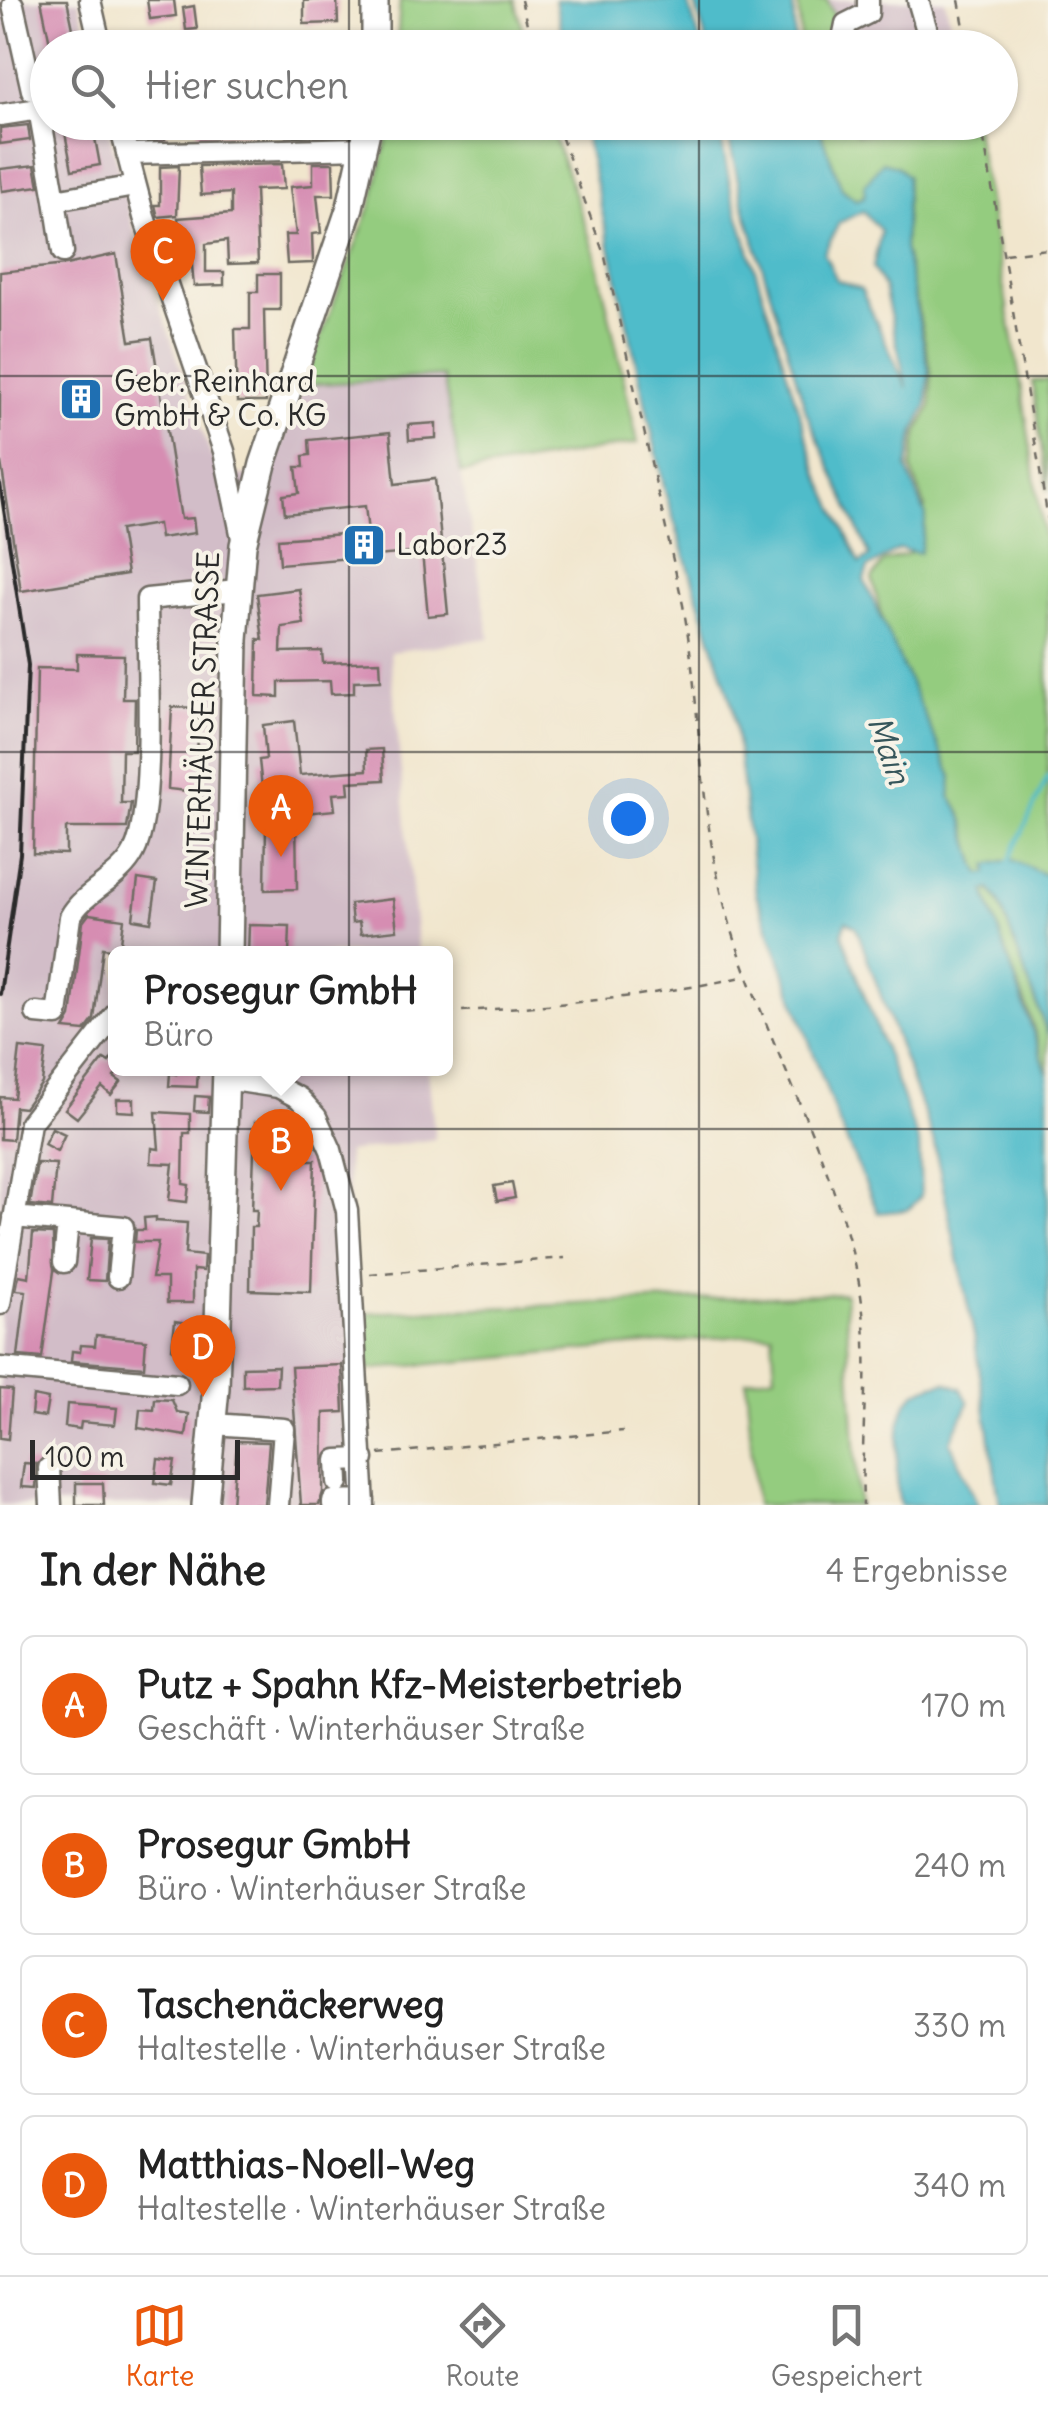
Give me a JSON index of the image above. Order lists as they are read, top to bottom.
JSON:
{
  "streets": {
    "main road": ["WINTERHÄUSER STRASSE"]
  },
  "water": ["Main"],
  "places": {
    "building": ["Gebr. Reinhard GmbH & Co. KG", "Labor23"]
  },
  "scale_bar": "100 m",
  "page": {
    "search": "Hier suchen",
    "pins": [
      "C",
      "A",
      "B",
      "D"
    ],
    "popup": ["Prosegur GmbH", "Büro"],
    "scale": "100 m",
    "heading": ["In der Nähe", "4 Ergebnisse"],
    "list": [
      {
        "mark": "A",
        "name": "Putz + Spahn Kfz-Meisterbetrieb",
        "note": "Geschäft · Winterhäuser Straße",
        "value": "170 m"
      },
      {
        "mark": "B",
        "name": "Prosegur GmbH",
        "note": "Büro · Winterhäuser Straße",
        "value": "240 m"
      },
      {
        "mark": "C",
        "name": "Taschenäckerweg",
        "note": "Haltestelle · Winterhäuser Straße",
        "value": "330 m"
      },
      {
        "mark": "D",
        "name": "Matthias-Noell-Weg",
        "note": "Haltestelle · Winterhäuser Straße",
        "value": "340 m"
      }
    ],
    "nav": ["Karte", "Route", "Gespeichert"]
  }
}
